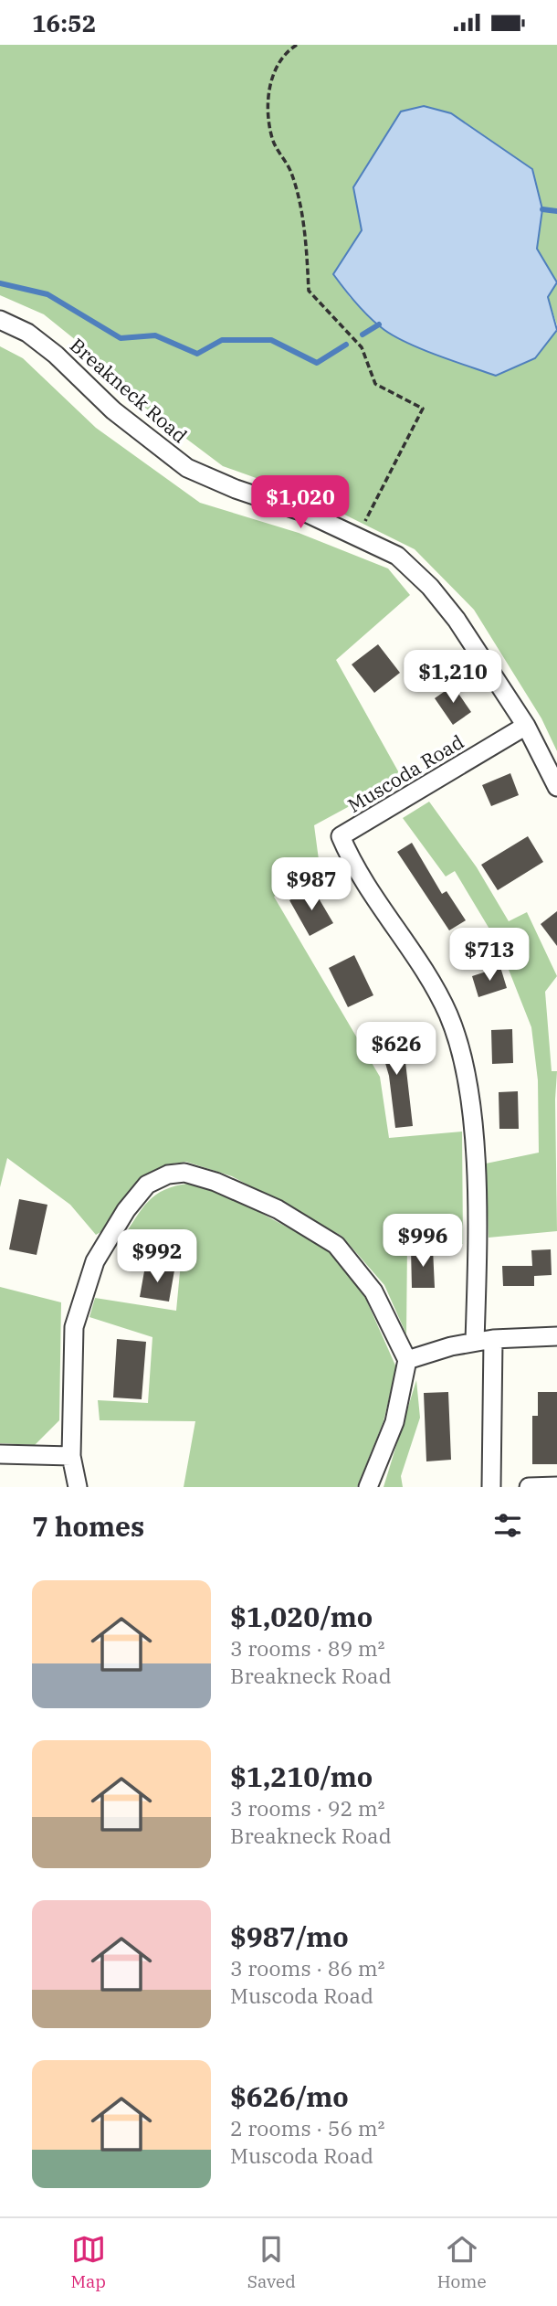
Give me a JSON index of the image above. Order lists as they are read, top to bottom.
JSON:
{
  "streets": {
    "street": ["Breakneck Road", "Muscoda Road"]
  },
  "crossings": [
    ["Breakneck Road", "Muscoda Road"]
  ],
  "page": {
    "status": "16:52",
    "price": [
      "$1,020",
      "$1,210",
      "$987",
      "$713",
      "$626",
      "$996",
      "$992"
    ],
    "heading": "7 homes",
    "list": [
      {
        "name": "$1,020/mo",
        "note": "3 rooms · 89 m² · Breakneck Road"
      },
      {
        "name": "$1,210/mo",
        "note": "3 rooms · 92 m² · Breakneck Road"
      },
      {
        "name": "$987/mo",
        "note": "3 rooms · 86 m² · Muscoda Road"
      },
      {
        "name": "$626/mo",
        "note": "2 rooms · 56 m² · Muscoda Road"
      }
    ],
    "tabs": ["Map", "Saved", "Home"]
  }
}
